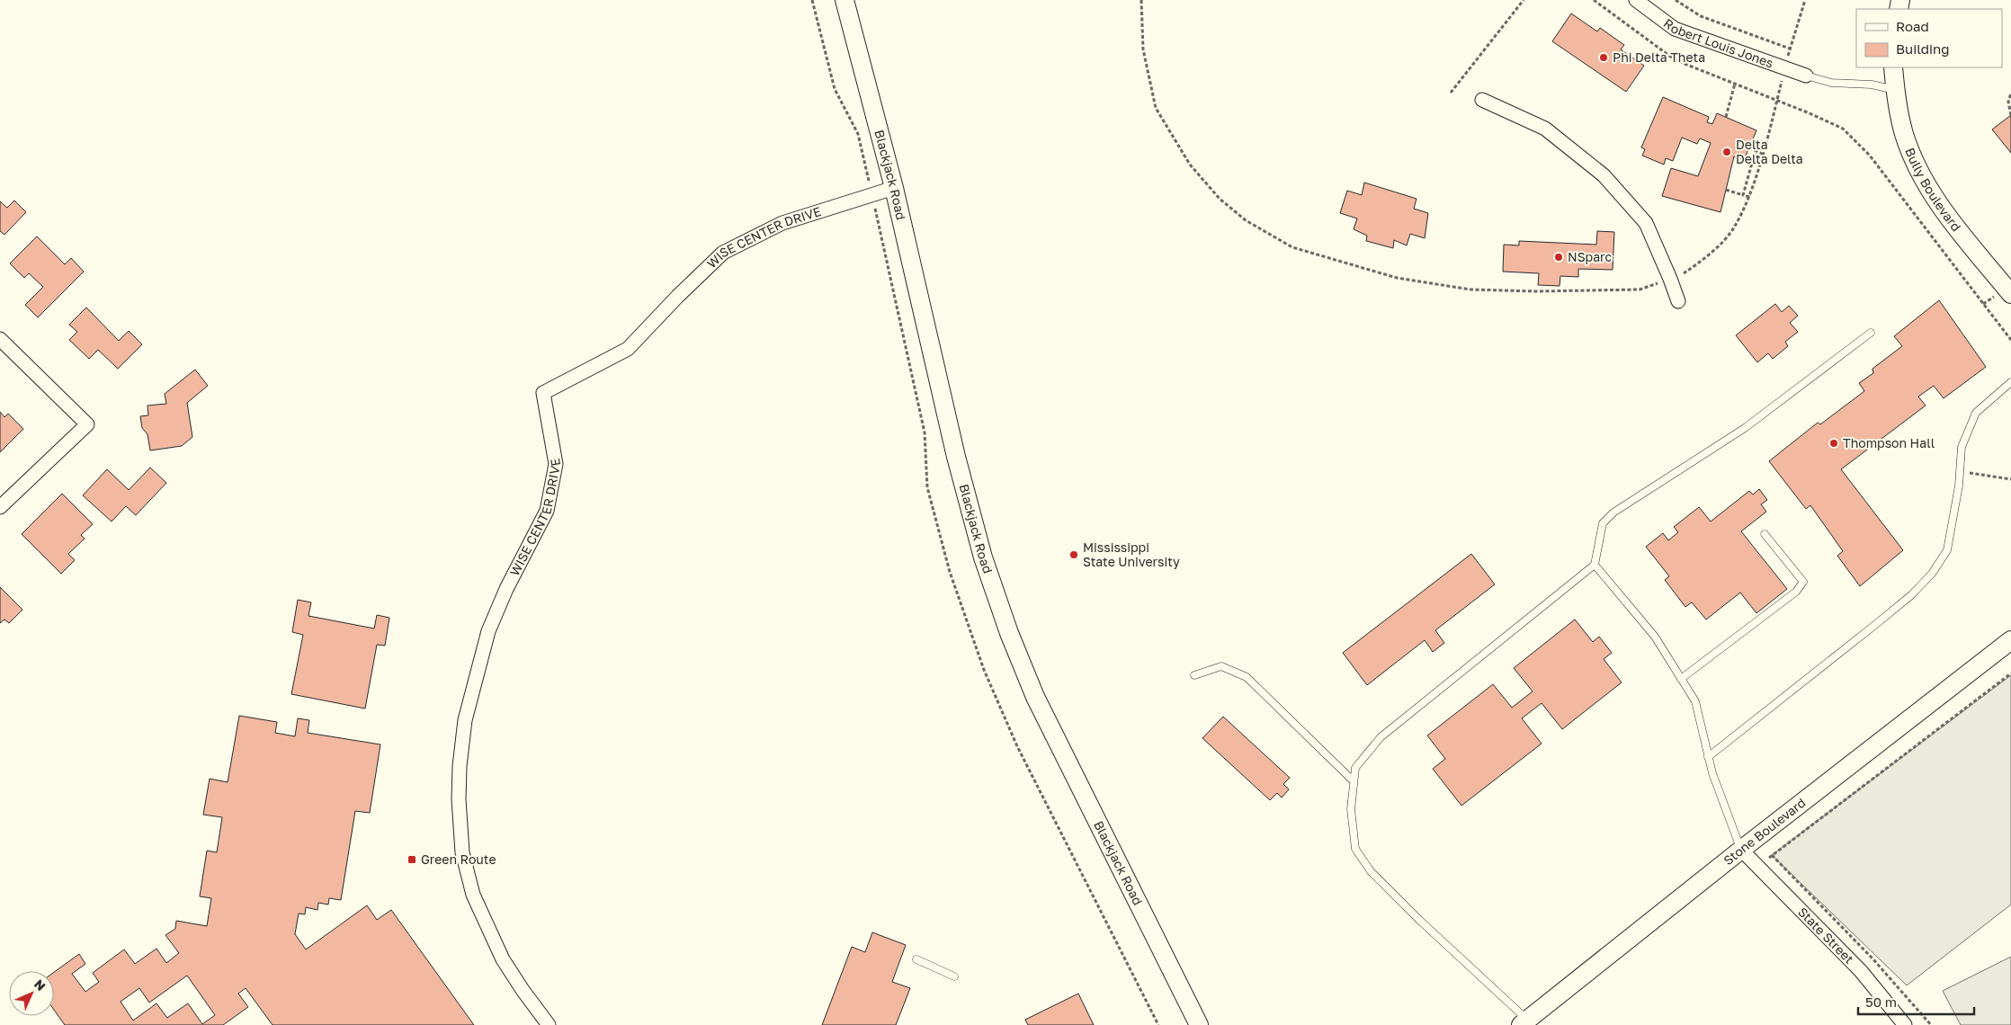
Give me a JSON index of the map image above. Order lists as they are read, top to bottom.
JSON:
{
  "streets": {
    "street": [
      "Robert Louis Jones",
      "Blackjack Road",
      "Bully Boulevard",
      "WISE CENTER DRIVE",
      "Stone Boulevard",
      "State Street"
    ]
  },
  "crossings": [
    ["Blackjack Road", "WISE CENTER DRIVE"],
    ["Stone Boulevard", "State Street"]
  ],
  "places": {
    "other": [
      "Phi Delta Theta",
      "Delta Delta Delta",
      "NSparc",
      "Thompson Hall",
      "Mississippi State University"
    ],
    "transit": ["Green Route"]
  },
  "legend": ["Road", "Building"],
  "scale_bar": "50 m",
  "north": "top right"
}
